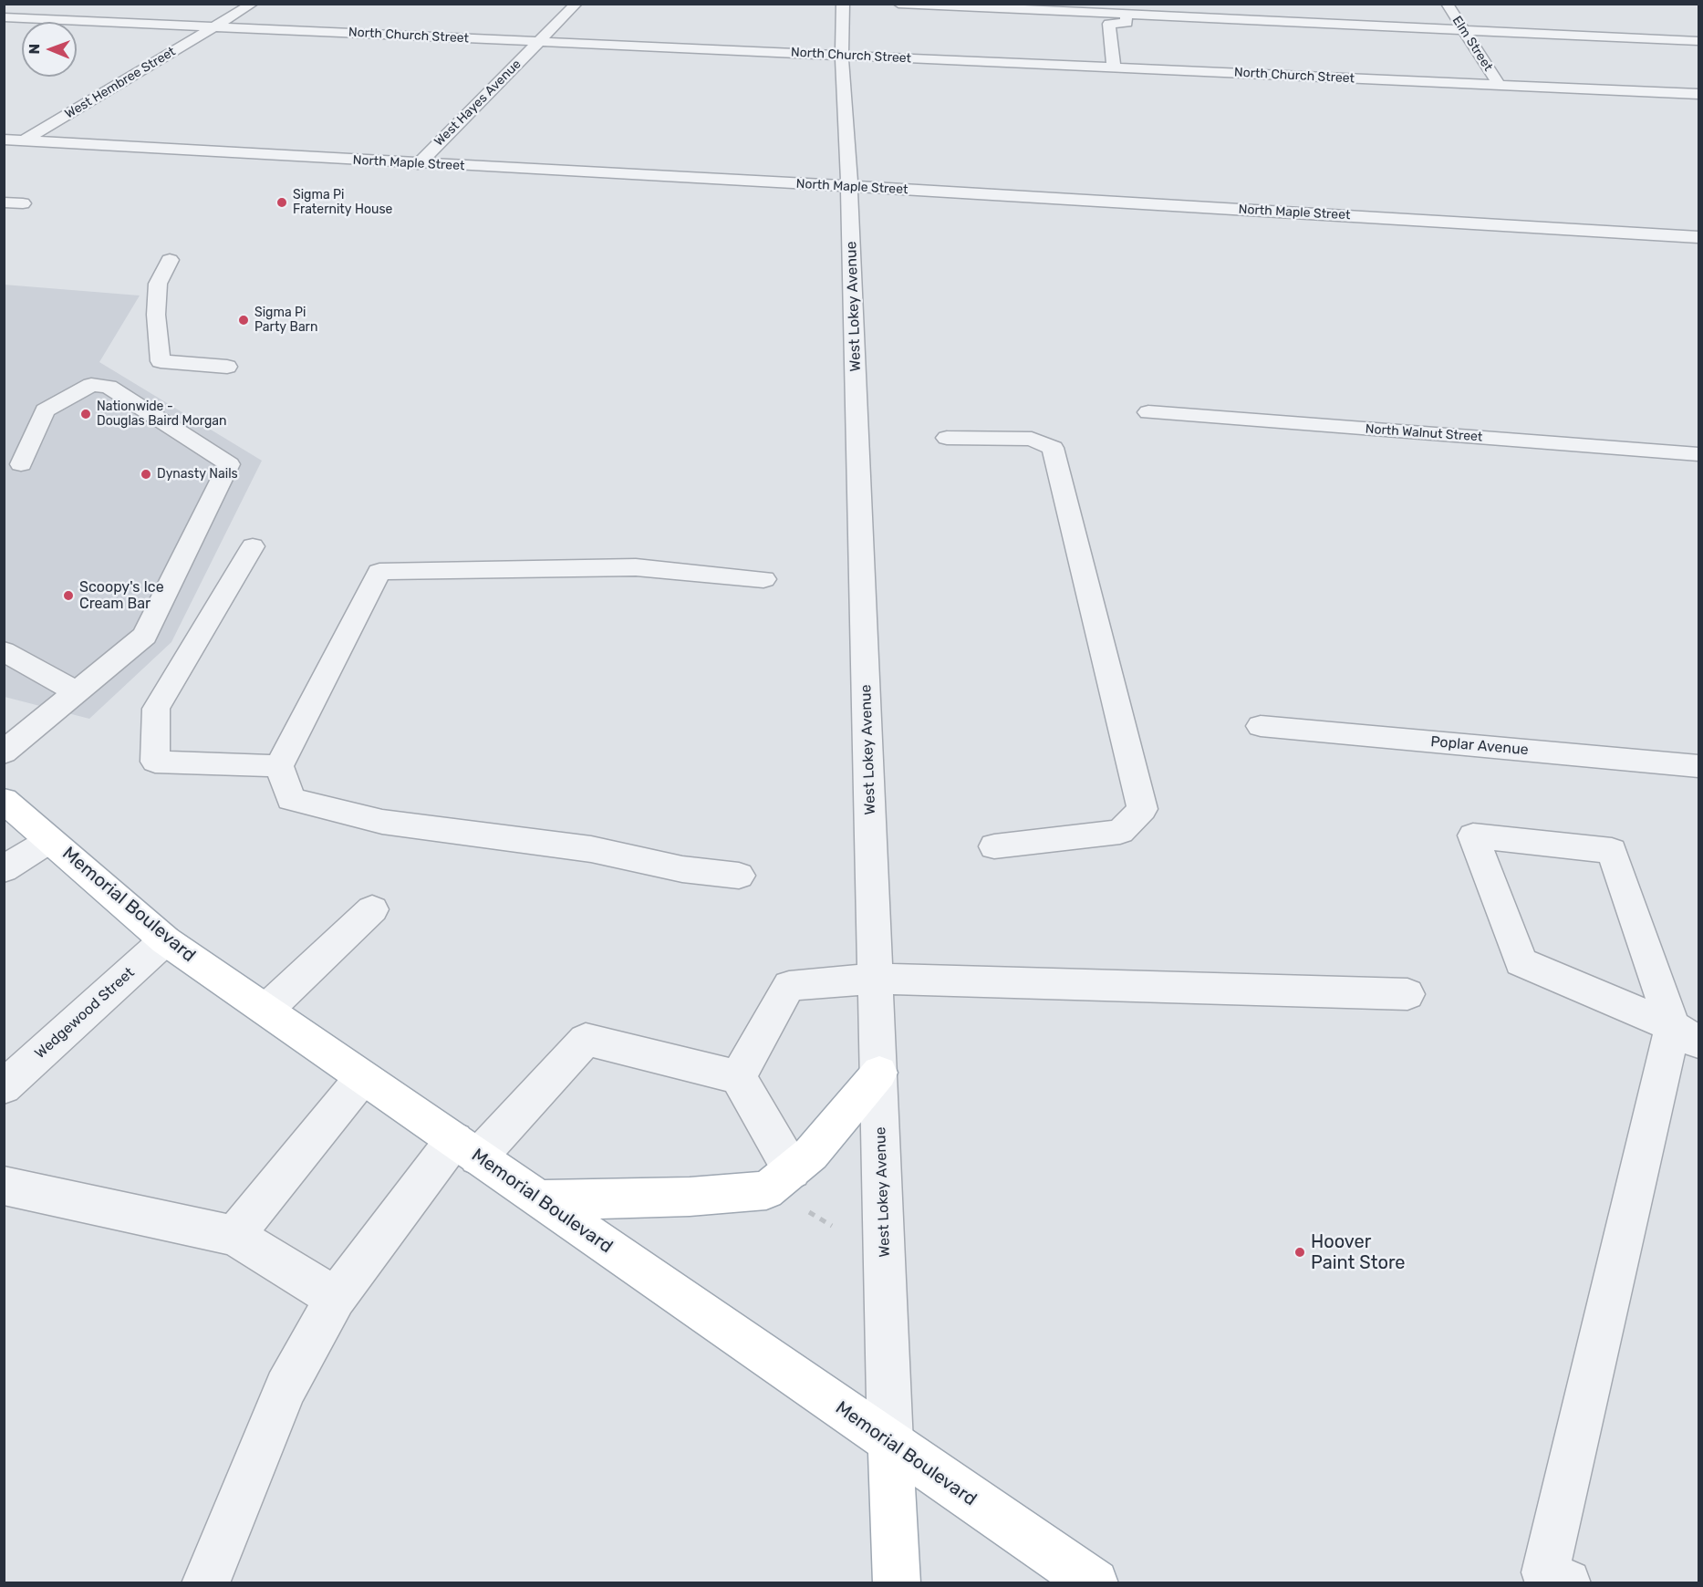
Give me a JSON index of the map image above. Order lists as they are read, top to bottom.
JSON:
{
  "streets": {
    "main road": ["Memorial Boulevard"],
    "street": [
      "North Church Street",
      "Elm Street",
      "West Hembree Street",
      "West Hayes Avenue",
      "North Maple Street",
      "West Lokey Avenue",
      "North Walnut Street",
      "Poplar Avenue",
      "Wedgewood Street"
    ]
  },
  "crossings": [
    ["North Church Street", "Elm Street"],
    ["North Church Street", "West Hembree Street"],
    ["North Church Street", "West Hayes Avenue"],
    ["North Church Street", "West Lokey Avenue"],
    ["West Hembree Street", "North Maple Street"],
    ["West Hayes Avenue", "North Maple Street"],
    ["North Maple Street", "West Lokey Avenue"],
    ["West Lokey Avenue", "Memorial Boulevard"],
    ["Memorial Boulevard", "Wedgewood Street"]
  ],
  "places": [
    "Sigma Pi Fraternity House",
    "Sigma Pi Party Barn",
    "Nationwide - Douglas Baird Morgan",
    "Dynasty Nails",
    "Scoopy's Ice Cream Bar",
    "Hoover Paint Store"
  ],
  "north": "left"
}
